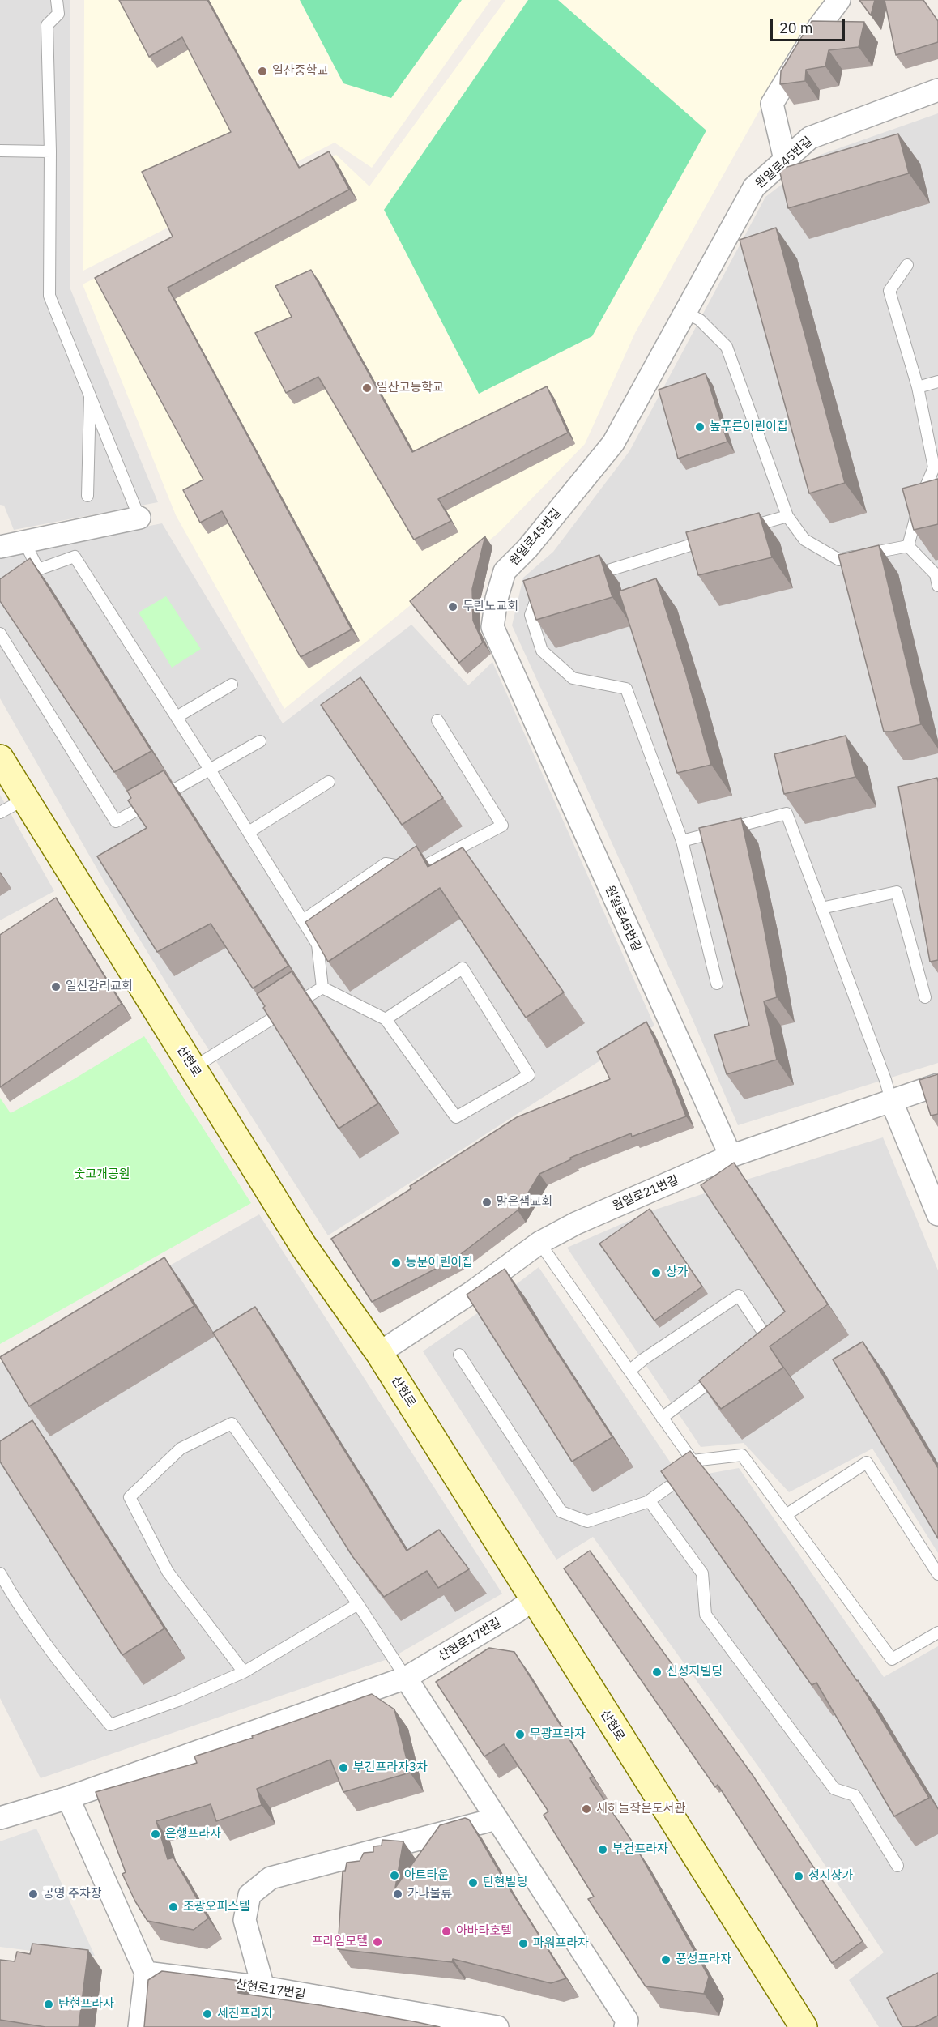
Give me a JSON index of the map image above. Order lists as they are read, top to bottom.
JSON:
{
  "streets": {
    "main road": ["산현로"],
    "street": ["원일로45번길", "원일로21번길", "산현로17번길"]
  },
  "crossings": [
    ["원일로45번길", "원일로21번길"],
    ["산현로", "원일로21번길"],
    ["산현로", "산현로17번길"]
  ],
  "parks": ["숯고개공원"],
  "places": [
    "일산중학교",
    "일산고등학교",
    "높푸른어린이집",
    "두란노교회",
    "일산감리교회",
    "맑은샘교회",
    "동문어린이집",
    "상가",
    "신성지빌딩",
    "무광프라자",
    "부건프라자3차",
    "새하늘작은도서관",
    "은행프라자",
    "부건프라자",
    "아트타운",
    "성지상가",
    "탄현빌딩",
    "공영 주차장",
    "가나물류",
    "조광오피스텔",
    "아바타호텔",
    "프라임모텔",
    "파워프라자",
    "풍성프라자",
    "탄현프라자",
    "세진프라자"
  ],
  "scale_bar": "20 m"
}
